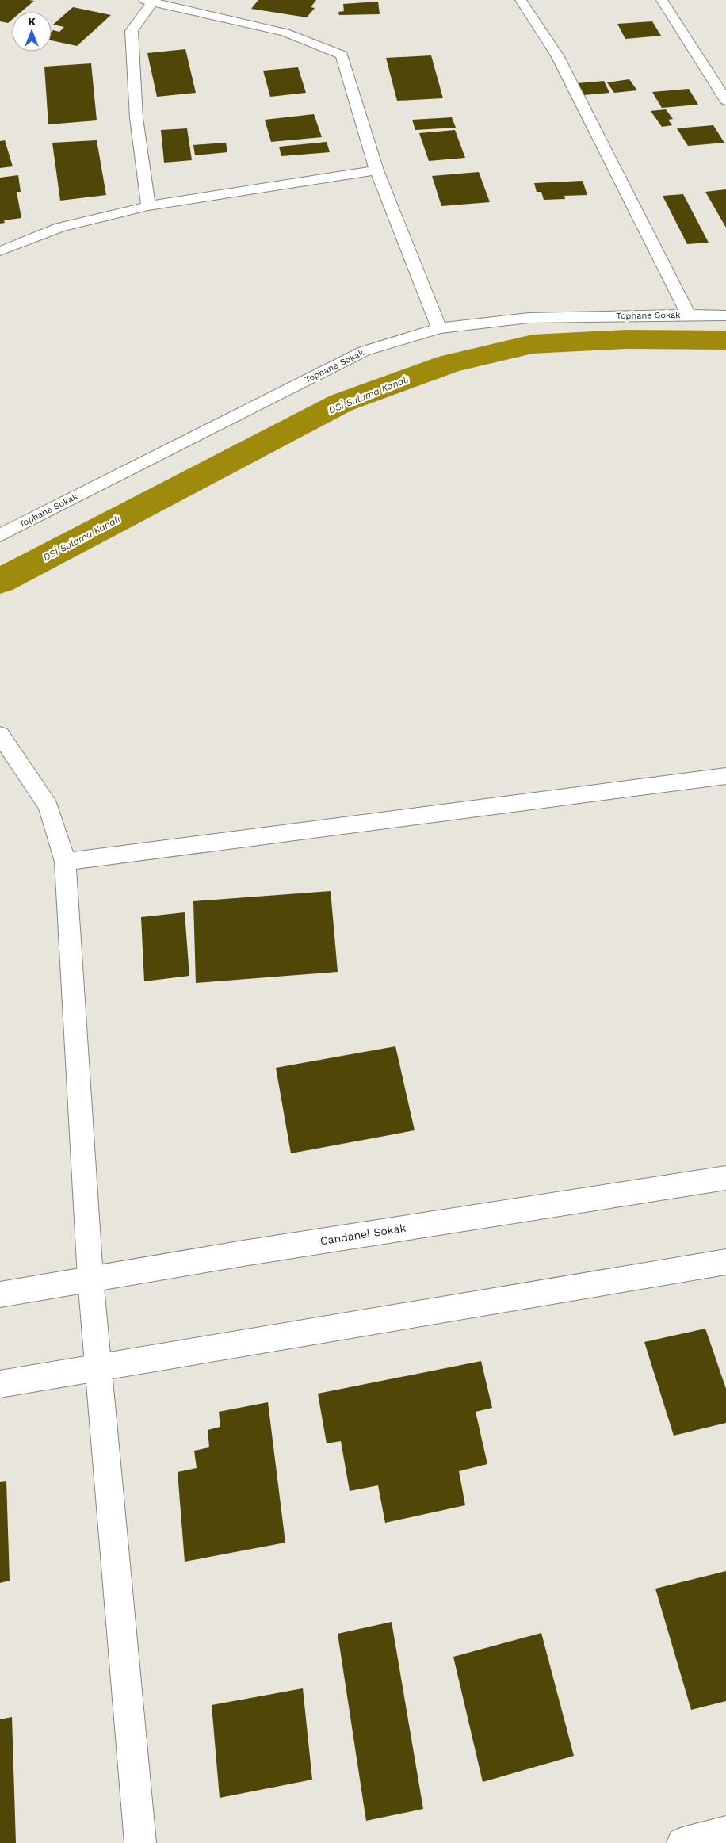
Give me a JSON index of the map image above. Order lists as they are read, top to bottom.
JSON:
{
  "streets": {
    "street": ["Tophane Sokak", "Candanel Sokak"]
  },
  "water": ["DSİ Sulama Kanalı"],
  "north": "top"
}
